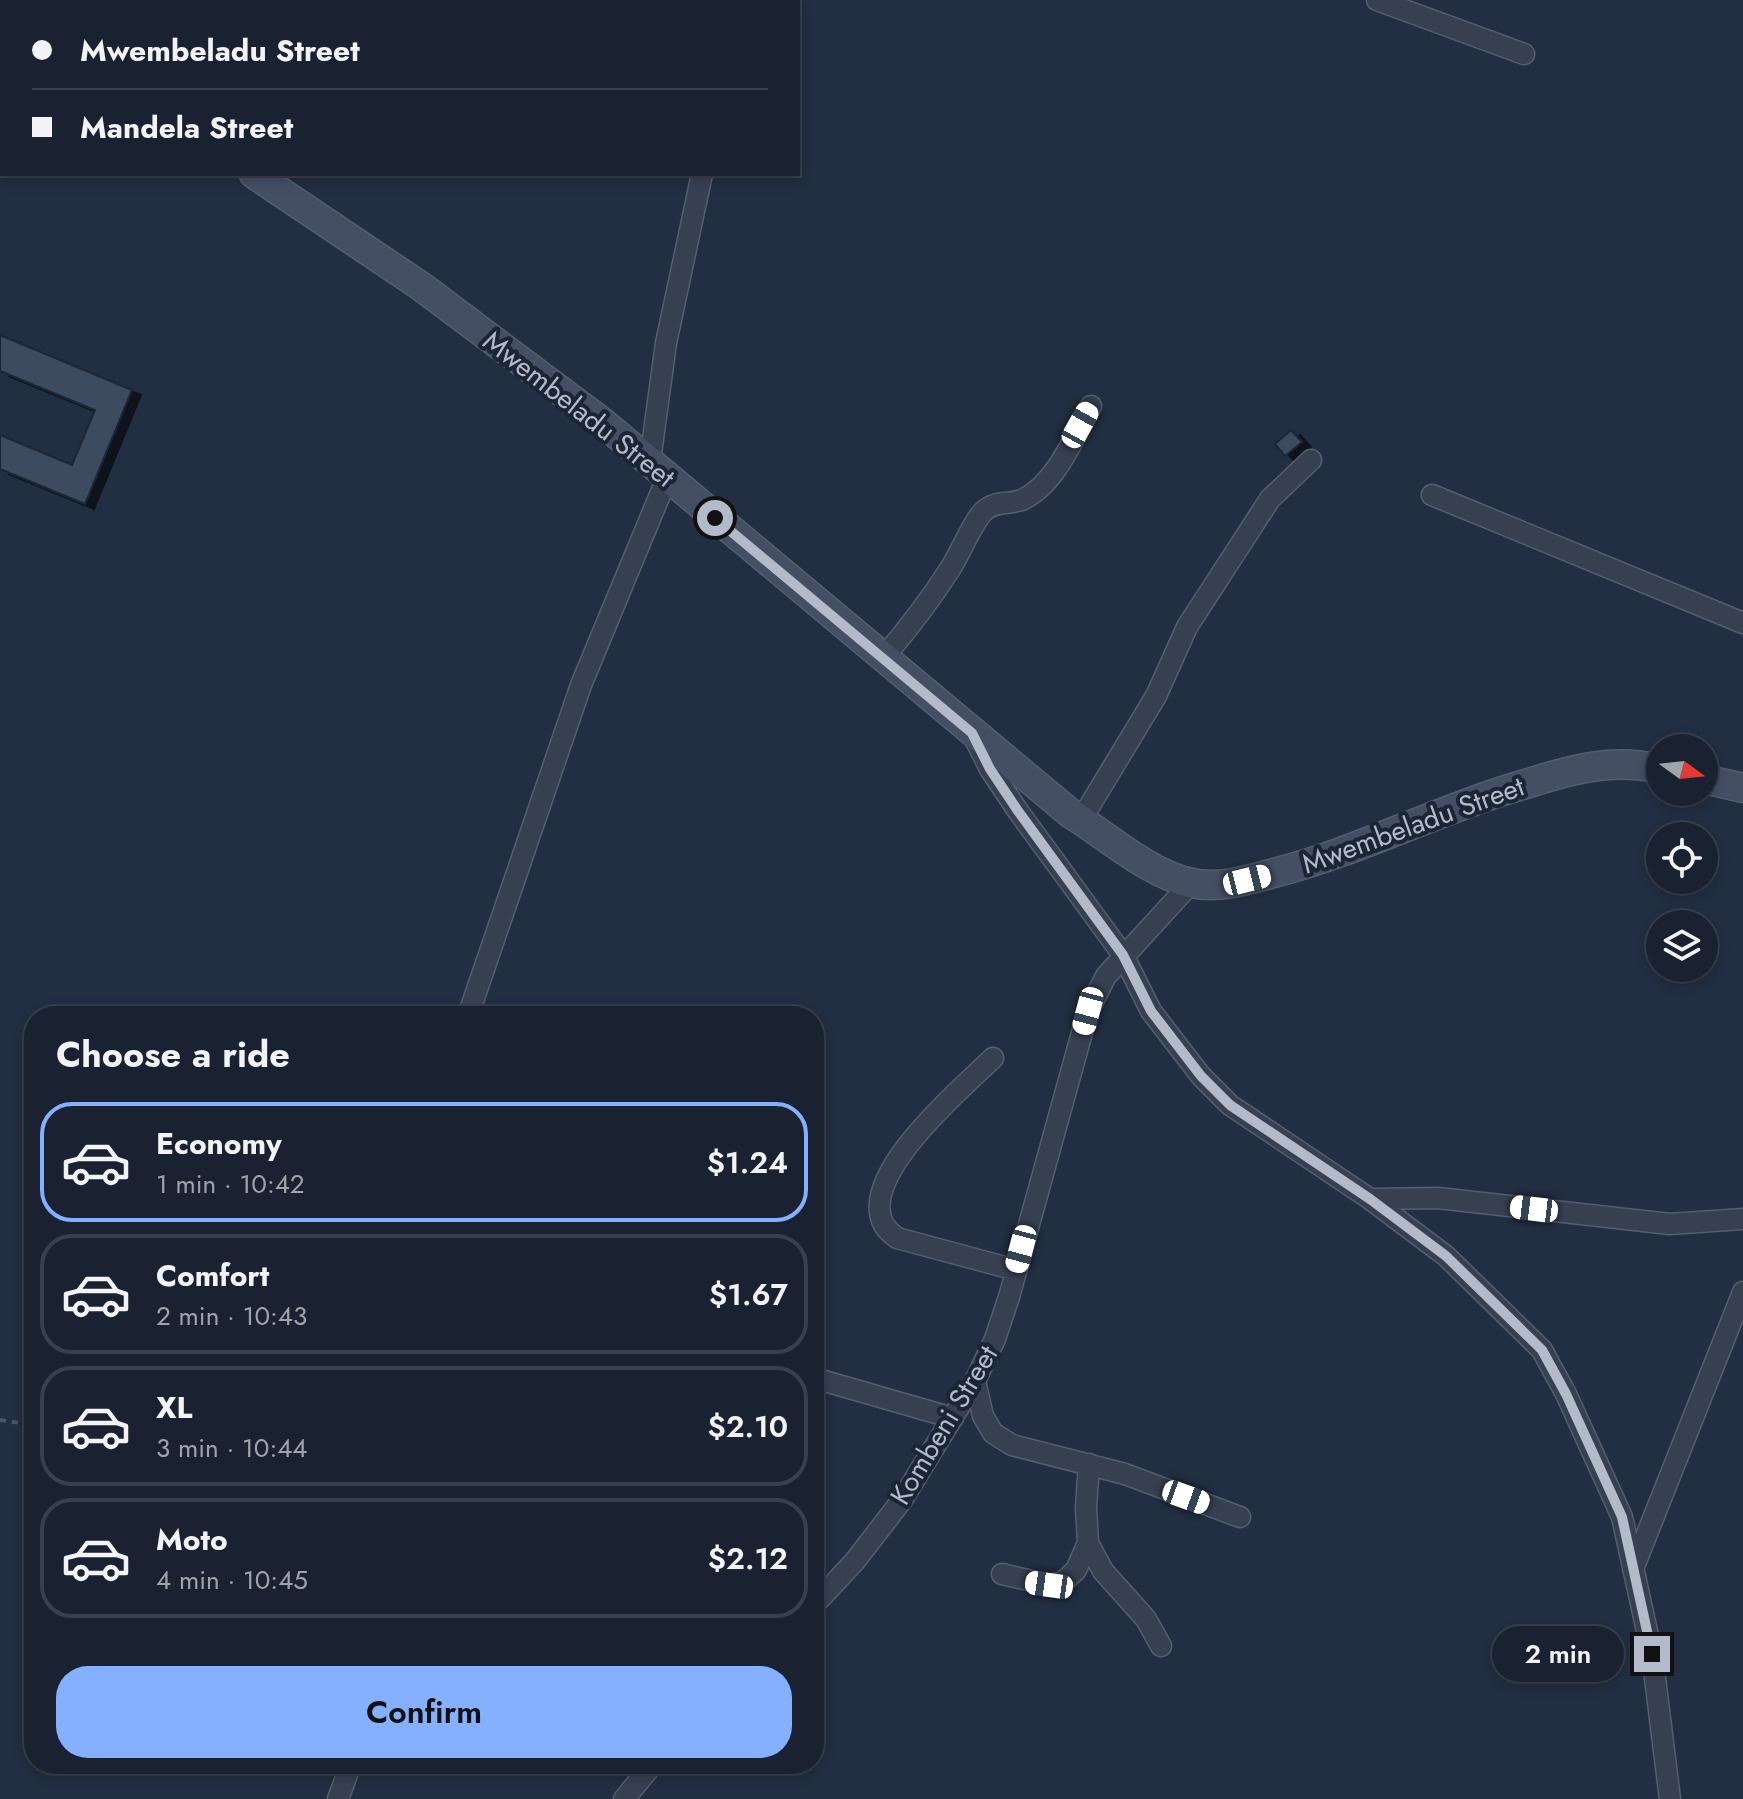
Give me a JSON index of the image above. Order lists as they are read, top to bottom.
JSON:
{
  "streets": {
    "street": ["Mwembeladu Street", "Kombeni Street"]
  },
  "crossings": [
    ["Mwembeladu Street", "Kombeni Street"]
  ],
  "north": "right",
  "page": {
    "banner": ["Mwembeladu Street", "Mandela Street"],
    "heading": "Choose a ride",
    "list": [
      {
        "name": "Economy",
        "note": "1 min · 10:42",
        "value": "$1.24"
      },
      {
        "name": "Comfort",
        "note": "2 min · 10:43",
        "value": "$1.67"
      },
      {
        "name": "XL",
        "note": "3 min · 10:44",
        "value": "$2.10"
      },
      {
        "name": "Moto",
        "note": "4 min · 10:45",
        "value": "$2.12"
      }
    ],
    "bubble": "2 min",
    "buttons": "Confirm"
  }
}
